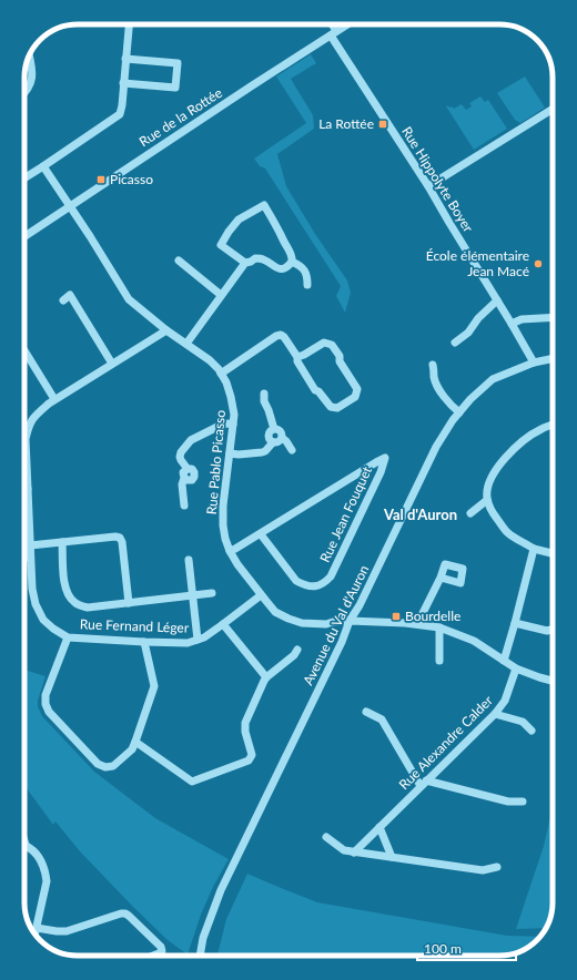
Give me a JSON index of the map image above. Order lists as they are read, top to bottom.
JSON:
{
  "streets": {
    "street": [
      "Rue de la Rottée",
      "Rue Hippolyte Boyer",
      "Rue Pablo Picasso",
      "Rue Jean Fouquet",
      "Avenue du Val d'Auron",
      "Rue Fernand Léger",
      "Rue Alexandre Calder"
    ]
  },
  "crossings": [
    ["Rue de la Rottée", "Rue Hippolyte Boyer"],
    ["Rue de la Rottée", "Rue Pablo Picasso"],
    ["Rue Hippolyte Boyer", "Avenue du Val d'Auron"],
    ["Rue Pablo Picasso", "Rue Jean Fouquet"],
    ["Rue Pablo Picasso", "Avenue du Val d'Auron"],
    ["Rue Pablo Picasso", "Rue Fernand Léger"],
    ["Rue Pablo Picasso", "Rue Alexandre Calder"]
  ],
  "districts": ["Val d'Auron"],
  "places": {
    "transit": ["La Rottée", "Picasso", "Bourdelle"],
    "other": ["École élémentaire Jean Macé"]
  },
  "scale_bar": "100 m"
}
